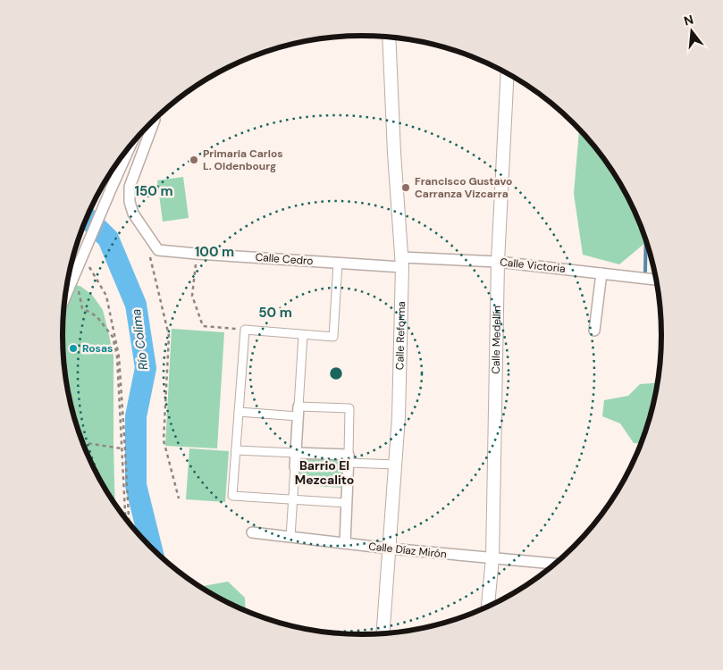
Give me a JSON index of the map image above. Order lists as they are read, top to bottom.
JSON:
{
  "streets": {
    "street": [
      "Calle Cedro",
      "Calle Victoria",
      "Calle Reforma",
      "Calle Medellín",
      "Calle Díaz Mirón"
    ]
  },
  "crossings": [
    ["Calle Cedro", "Calle Victoria"],
    ["Calle Cedro", "Calle Reforma"],
    ["Calle Victoria", "Calle Reforma"],
    ["Calle Victoria", "Calle Medellín"],
    ["Calle Reforma", "Calle Díaz Mirón"],
    ["Calle Medellín", "Calle Díaz Mirón"]
  ],
  "districts": ["Barrio El Mezcalito"],
  "water": ["Río Colima"],
  "places": ["Primaria Carlos L. Oldenbourg", "Francisco Gustavo Carranza Vizcarra", "Rosas"],
  "north": "top",
  "rings": ["150 m", "100 m", "50 m"]
}
